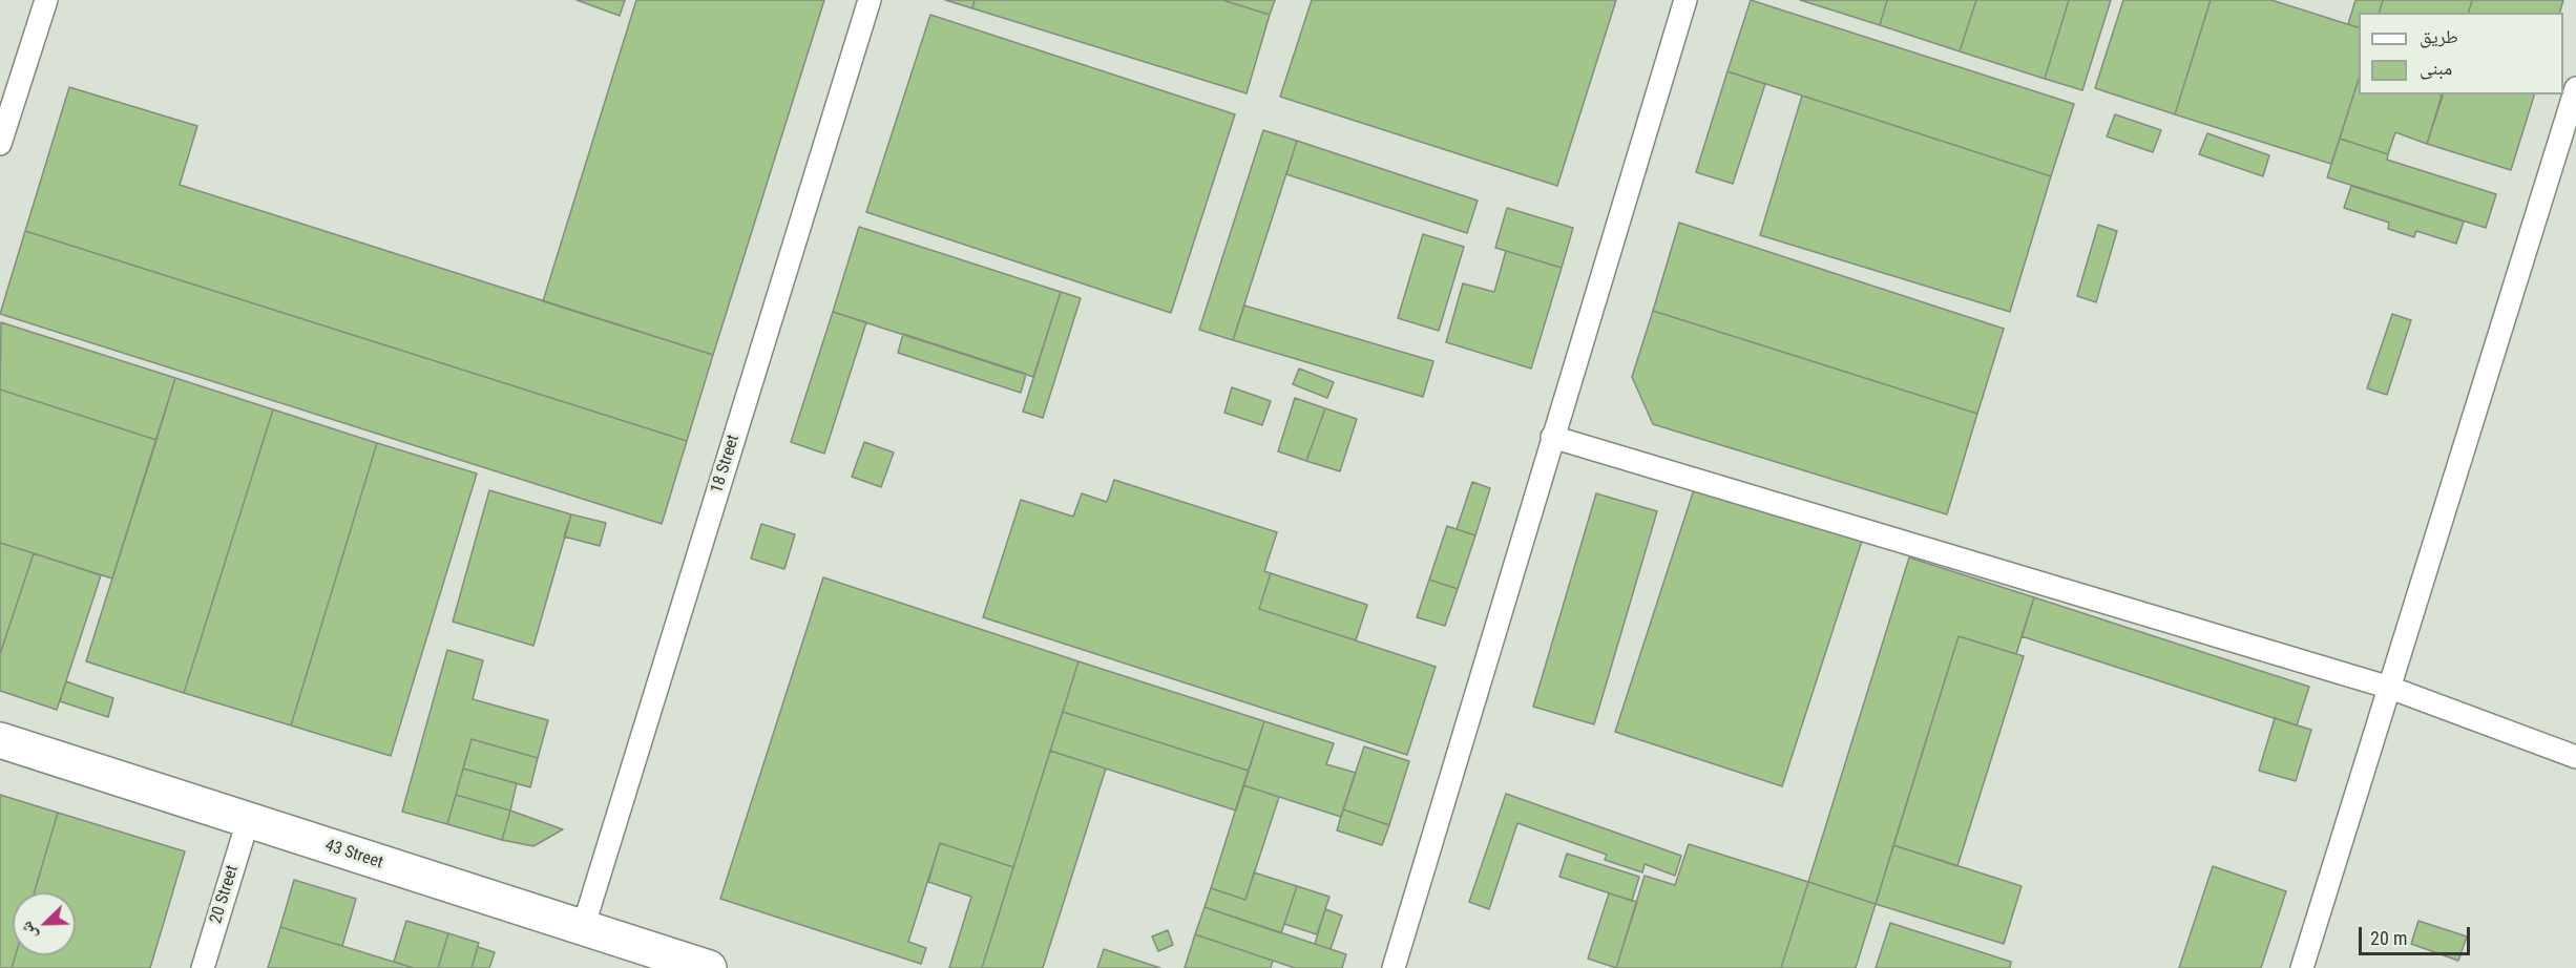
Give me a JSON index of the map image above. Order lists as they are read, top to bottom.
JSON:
{
  "streets": {
    "street": ["43 Street"],
    "lane": ["18 Street", "20 Street"]
  },
  "crossings": [
    ["18 Street", "43 Street"],
    ["43 Street", "20 Street"]
  ],
  "legend": ["طريق", "مبنى"],
  "scale_bar": "20 m",
  "north": "bottom left"
}
